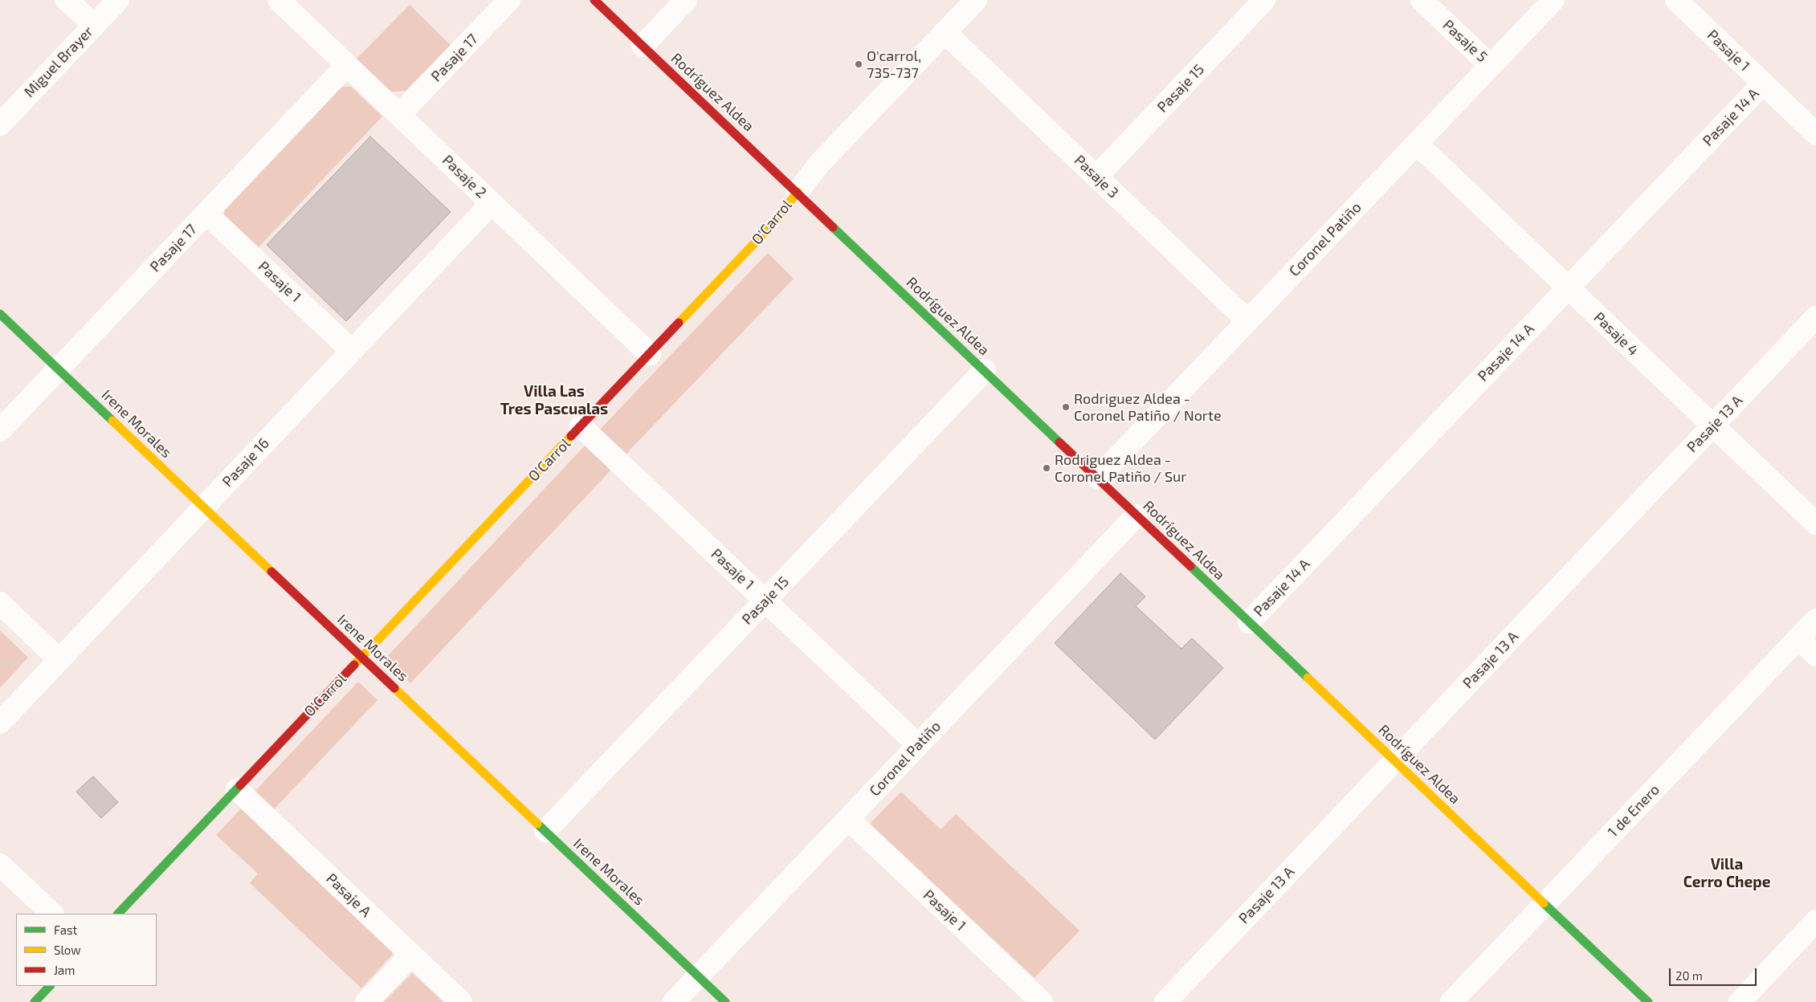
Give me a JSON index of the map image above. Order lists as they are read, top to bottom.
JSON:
{
  "streets": {
    "street": [
      "Pasaje 5",
      "Pasaje 1",
      "Pasaje 17",
      "Miguel Brayer",
      "Pasaje 15",
      "Rodríguez Aldea",
      "Pasaje 14 A",
      "Pasaje 2",
      "Pasaje 3",
      "O'Carrol",
      "Coronel Patiño",
      "Pasaje 4",
      "Irene Morales",
      "Pasaje 13 A",
      "Pasaje 16",
      "1 de Enero",
      "Pasaje A"
    ]
  },
  "crossings": [
    ["Pasaje 5", "Coronel Patiño"],
    ["Pasaje 1", "Pasaje 17"],
    ["Pasaje 1", "Pasaje 15"],
    ["Pasaje 1", "Pasaje 14 A"],
    ["Pasaje 1", "O'Carrol"],
    ["Pasaje 1", "Coronel Patiño"],
    ["Pasaje 1", "Pasaje 16"],
    ["Pasaje 17", "Pasaje 2"],
    ["Pasaje 17", "Irene Morales"],
    ["Pasaje 15", "Rodríguez Aldea"],
    ["Pasaje 15", "Pasaje 3"],
    ["Pasaje 15", "Irene Morales"],
    ["Rodríguez Aldea", "Pasaje 14 A"],
    ["Rodríguez Aldea", "O'Carrol"],
    ["Rodríguez Aldea", "Coronel Patiño"],
    ["Rodríguez Aldea", "Pasaje 13 A"],
    ["Rodríguez Aldea", "1 de Enero"],
    ["Pasaje 14 A", "Pasaje 4"],
    ["Pasaje 2", "O'Carrol"],
    ["Pasaje 2", "Pasaje 16"],
    ["Pasaje 3", "O'Carrol"],
    ["Pasaje 3", "Coronel Patiño"],
    ["O'Carrol", "Irene Morales"],
    ["O'Carrol", "Pasaje A"],
    ["Coronel Patiño", "Pasaje 4"],
    ["Coronel Patiño", "Irene Morales"],
    ["Pasaje 4", "Pasaje 13 A"],
    ["Irene Morales", "Pasaje 16"]
  ],
  "districts": ["Villa Las Tres Pascualas", "Villa Cerro Chepe"],
  "places": ["O'carrol, 735-737", "Rodriguez Aldea - Coronel Patiño / Norte", "Rodriguez Aldea - Coronel Patiño / Sur"],
  "legend": ["Fast", "Slow", "Jam"],
  "scale_bar": "20 m"
}
